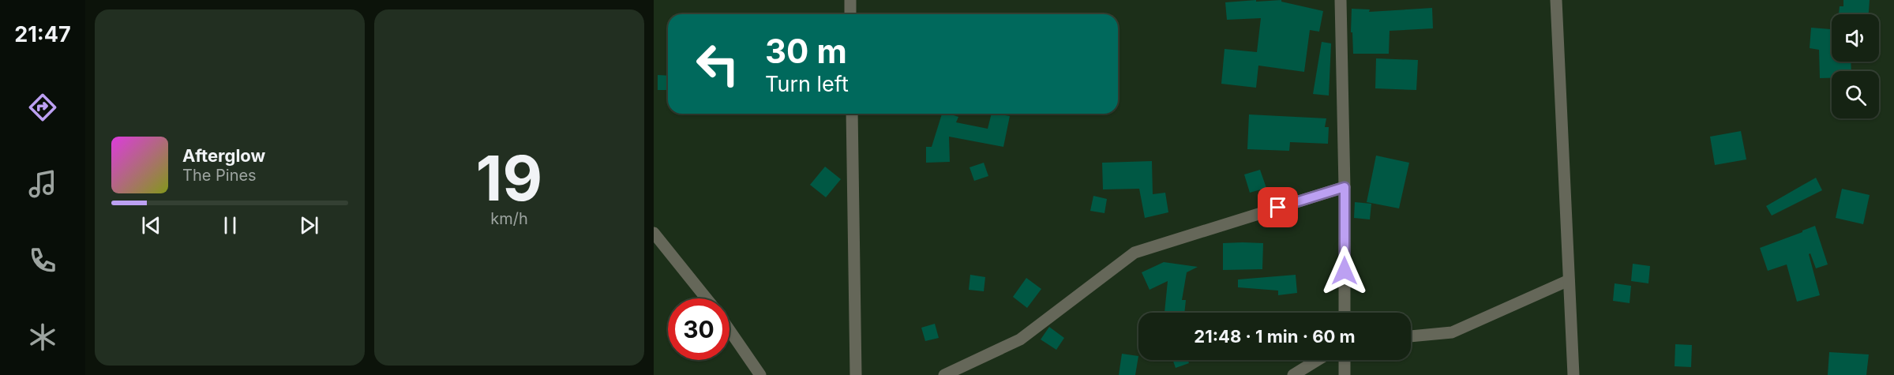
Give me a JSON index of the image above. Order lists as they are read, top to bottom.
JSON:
{
  "page": {
    "tabs": "21:47",
    "tile": ["19", "km/h"],
    "turn": ["30 m", "Turn left"],
    "song": ["Afterglow", "The Pines"],
    "limit": "30",
    "trip": "21:48 · 1 min · 60 m"
  }
}
